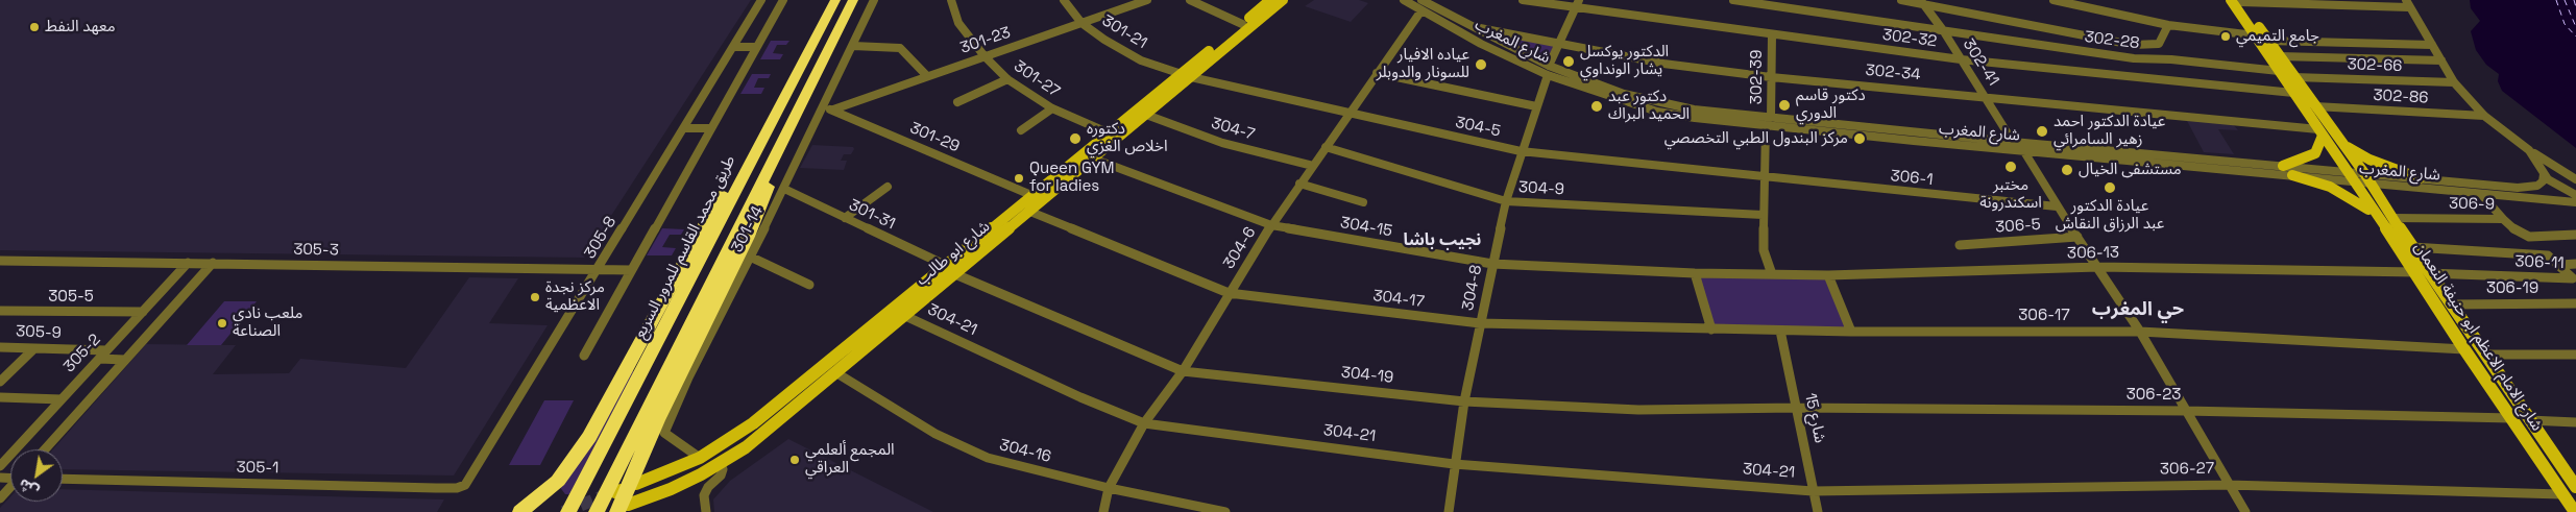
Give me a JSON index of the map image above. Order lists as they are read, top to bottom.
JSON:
{
  "streets": {
    "highway": ["طريق محمد القاسم للمرور السريع"],
    "main road": ["شارع ابو طالب", "شارع الامام الاعظم ابو حنيفة النعمان"],
    "street": [
      "301-21",
      "302-32",
      "301-23",
      "302-28",
      "شارع المغرب",
      "302-41",
      "302-66",
      "302-34",
      "302-39",
      "301-27",
      "302-86",
      "304-5",
      "304-7",
      "301-29",
      "306-1",
      "304-9",
      "306-9",
      "301-31",
      "306-5",
      "304-15",
      "301-14",
      "305-8",
      "304-6",
      "305-3",
      "306-13",
      "306-11",
      "304-8",
      "306-19",
      "305-5",
      "304-17",
      "306-17",
      "304-21",
      "305-9",
      "305-2",
      "304-19",
      "306-23",
      "شارع 15",
      "304-16",
      "305-1",
      "306-27"
    ]
  },
  "crossings": [
    ["301-21", "301-23"],
    ["301-21", "304-5"],
    ["301-21", "شارع ابو طالب"],
    ["302-32", "302-41"],
    ["302-32", "302-39"],
    ["302-32", "304-8"],
    ["302-32", "شارع الامام الاعظم ابو حنيفة النعمان"],
    ["301-23", "301-27"],
    ["301-23", "301-29"],
    ["301-23", "301-14"],
    ["302-28", "302-41"],
    ["302-28", "شارع الامام الاعظم ابو حنيفة النعمان"],
    ["شارع المغرب", "302-41"],
    ["شارع المغرب", "302-34"],
    ["شارع المغرب", "302-39"],
    ["شارع المغرب", "304-6"],
    ["شارع المغرب", "304-8"],
    ["شارع المغرب", "شارع الامام الاعظم ابو حنيفة النعمان"],
    ["302-41", "302-34"],
    ["302-66", "شارع الامام الاعظم ابو حنيفة النعمان"],
    ["302-34", "302-39"],
    ["302-34", "304-8"],
    ["302-34", "شارع الامام الاعظم ابو حنيفة النعمان"],
    ["301-27", "شارع ابو طالب"],
    ["302-86", "شارع الامام الاعظم ابو حنيفة النعمان"],
    ["304-5", "306-1"],
    ["304-5", "304-6"],
    ["304-5", "شارع ابو طالب"],
    ["304-5", "304-8"],
    ["304-7", "304-6"],
    ["304-7", "شارع ابو طالب"],
    ["301-29", "301-14"],
    ["301-29", "شارع ابو طالب"],
    ["304-9", "304-6"],
    ["304-9", "304-8"],
    ["306-9", "شارع الامام الاعظم ابو حنيفة النعمان"],
    ["301-31", "301-14"],
    ["301-31", "شارع ابو طالب"],
    ["301-31", "304-19"],
    ["304-15", "304-6"],
    ["304-15", "شارع ابو طالب"],
    ["304-15", "306-13"],
    ["304-15", "304-8"],
    ["301-14", "شارع ابو طالب"],
    ["305-8", "305-3"],
    ["305-8", "305-1"],
    ["304-6", "304-17"],
    ["304-6", "304-21"],
    ["304-6", "304-19"],
    ["304-6", "304-16"],
    ["305-3", "305-2"],
    ["شارع ابو طالب", "304-17"],
    ["شارع ابو طالب", "304-21"],
    ["شارع ابو طالب", "304-19"],
    ["شارع ابو طالب", "304-16"],
    ["306-13", "306-11"],
    ["306-13", "شارع الامام الاعظم ابو حنيفة النعمان"],
    ["306-11", "شارع الامام الاعظم ابو حنيفة النعمان"],
    ["304-8", "304-17"],
    ["304-8", "304-21"],
    ["304-8", "304-19"],
    ["306-19", "شارع الامام الاعظم ابو حنيفة النعمان"],
    ["305-5", "305-2"],
    ["304-17", "306-17"],
    ["304-17", "شارع 15"],
    ["306-17", "شارع الامام الاعظم ابو حنيفة النعمان"],
    ["306-17", "شارع 15"],
    ["304-21", "شارع 15"],
    ["304-21", "306-27"],
    ["305-9", "305-2"],
    ["شارع الامام الاعظم ابو حنيفة النعمان", "306-23"],
    ["شارع الامام الاعظم ابو حنيفة النعمان", "306-27"],
    ["304-19", "306-23"],
    ["304-19", "شارع 15"],
    ["306-23", "شارع 15"],
    ["شارع 15", "306-27"]
  ],
  "districts": ["نجيب باشا", "حي المغرب"],
  "places": [
    "معهد النفط",
    "جامع التميمي",
    "الدكتور يوكسل يشار الونداوي",
    "عياده الافيار للسونار والدوبلر",
    "دكتور قاسم الدوري",
    "دكتور عبد الحميد البراك",
    "عيادة الدكتور احمد زهير السامرائي",
    "دكتوره اخلاص الغزي",
    "مركز البندول الطبي التخصصي",
    "مختبر اسكندرونة",
    "مستشفى الخيال",
    "Queen GYM for ladies",
    "عيادة الدكتور عبد الرزاق النقاش",
    "مركز نجدة الاعظمية",
    "ملعب نادي الصناعة",
    "المجمع ألعلمي العراقي"
  ],
  "north": "bottom left"
}
